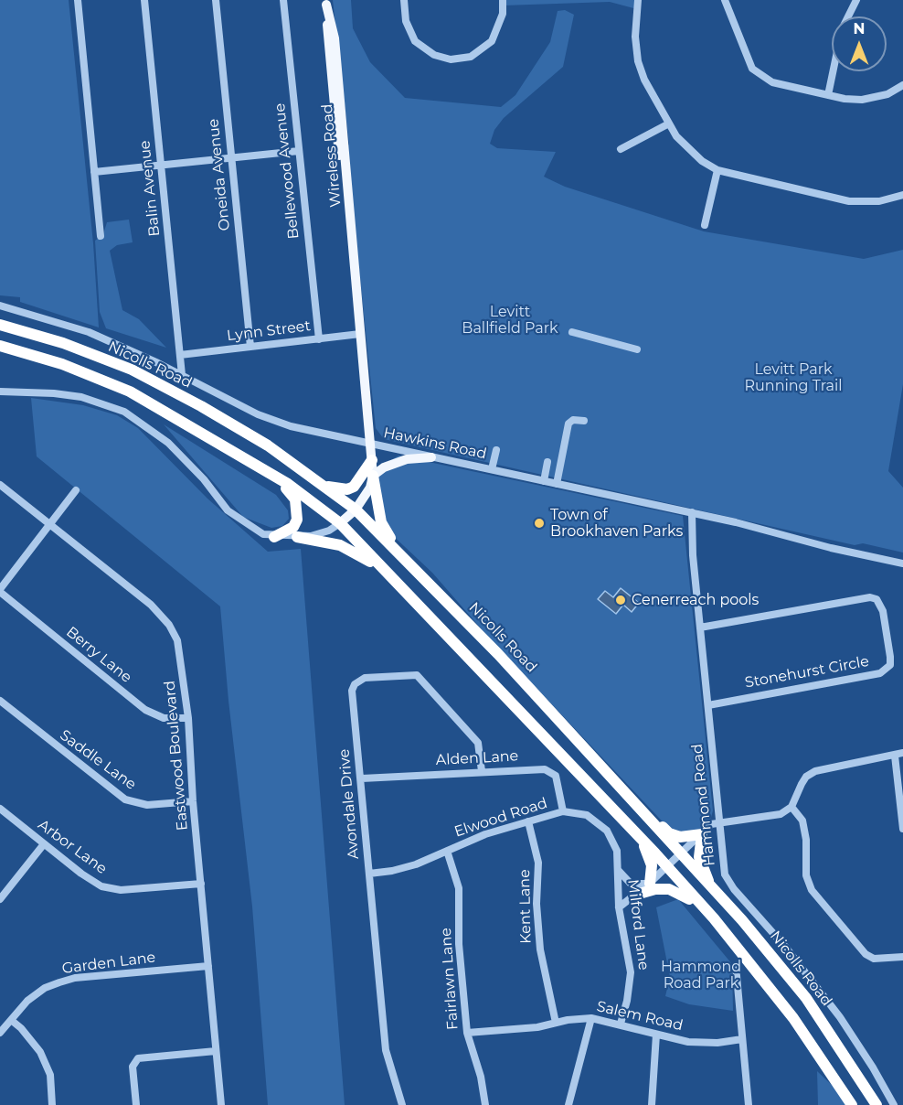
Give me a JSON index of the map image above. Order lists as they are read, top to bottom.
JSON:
{
  "streets": {
    "highway": ["Nicolls Road"],
    "main road": ["Wireless Road", "Hawkins Road"],
    "street": [
      "Bellewood Avenue",
      "Oneida Avenue",
      "Balin Avenue",
      "Lynn Street",
      "Berry Lane",
      "Stonehurst Circle",
      "Eastwood Boulevard",
      "Alden Lane",
      "Saddle Lane",
      "Avondale Drive",
      "Hammond Road",
      "Elwood Road",
      "Arbor Lane",
      "Kent Lane",
      "Milford Lane",
      "Garden Lane",
      "Fairlawn Lane",
      "Salem Road"
    ]
  },
  "crossings": [
    ["Wireless Road", "Lynn Street"],
    ["Wireless Road", "Hawkins Road"],
    ["Bellewood Avenue", "Lynn Street"],
    ["Oneida Avenue", "Lynn Street"],
    ["Balin Avenue", "Lynn Street"],
    ["Nicolls Road", "Hawkins Road"],
    ["Hawkins Road", "Hammond Road"],
    ["Berry Lane", "Eastwood Boulevard"],
    ["Stonehurst Circle", "Hammond Road"],
    ["Eastwood Boulevard", "Saddle Lane"],
    ["Eastwood Boulevard", "Arbor Lane"],
    ["Eastwood Boulevard", "Garden Lane"],
    ["Alden Lane", "Avondale Drive"],
    ["Alden Lane", "Elwood Road"],
    ["Avondale Drive", "Elwood Road"],
    ["Elwood Road", "Kent Lane"],
    ["Elwood Road", "Milford Lane"],
    ["Elwood Road", "Fairlawn Lane"],
    ["Kent Lane", "Salem Road"],
    ["Milford Lane", "Salem Road"],
    ["Fairlawn Lane", "Salem Road"]
  ],
  "parks": ["Levitt Ballfield Park", "Levitt Park Running Trail", "Hammond Road Park"],
  "places": ["Town of Brookhaven Parks", "Cenerreach pools"],
  "north": "top"
}
